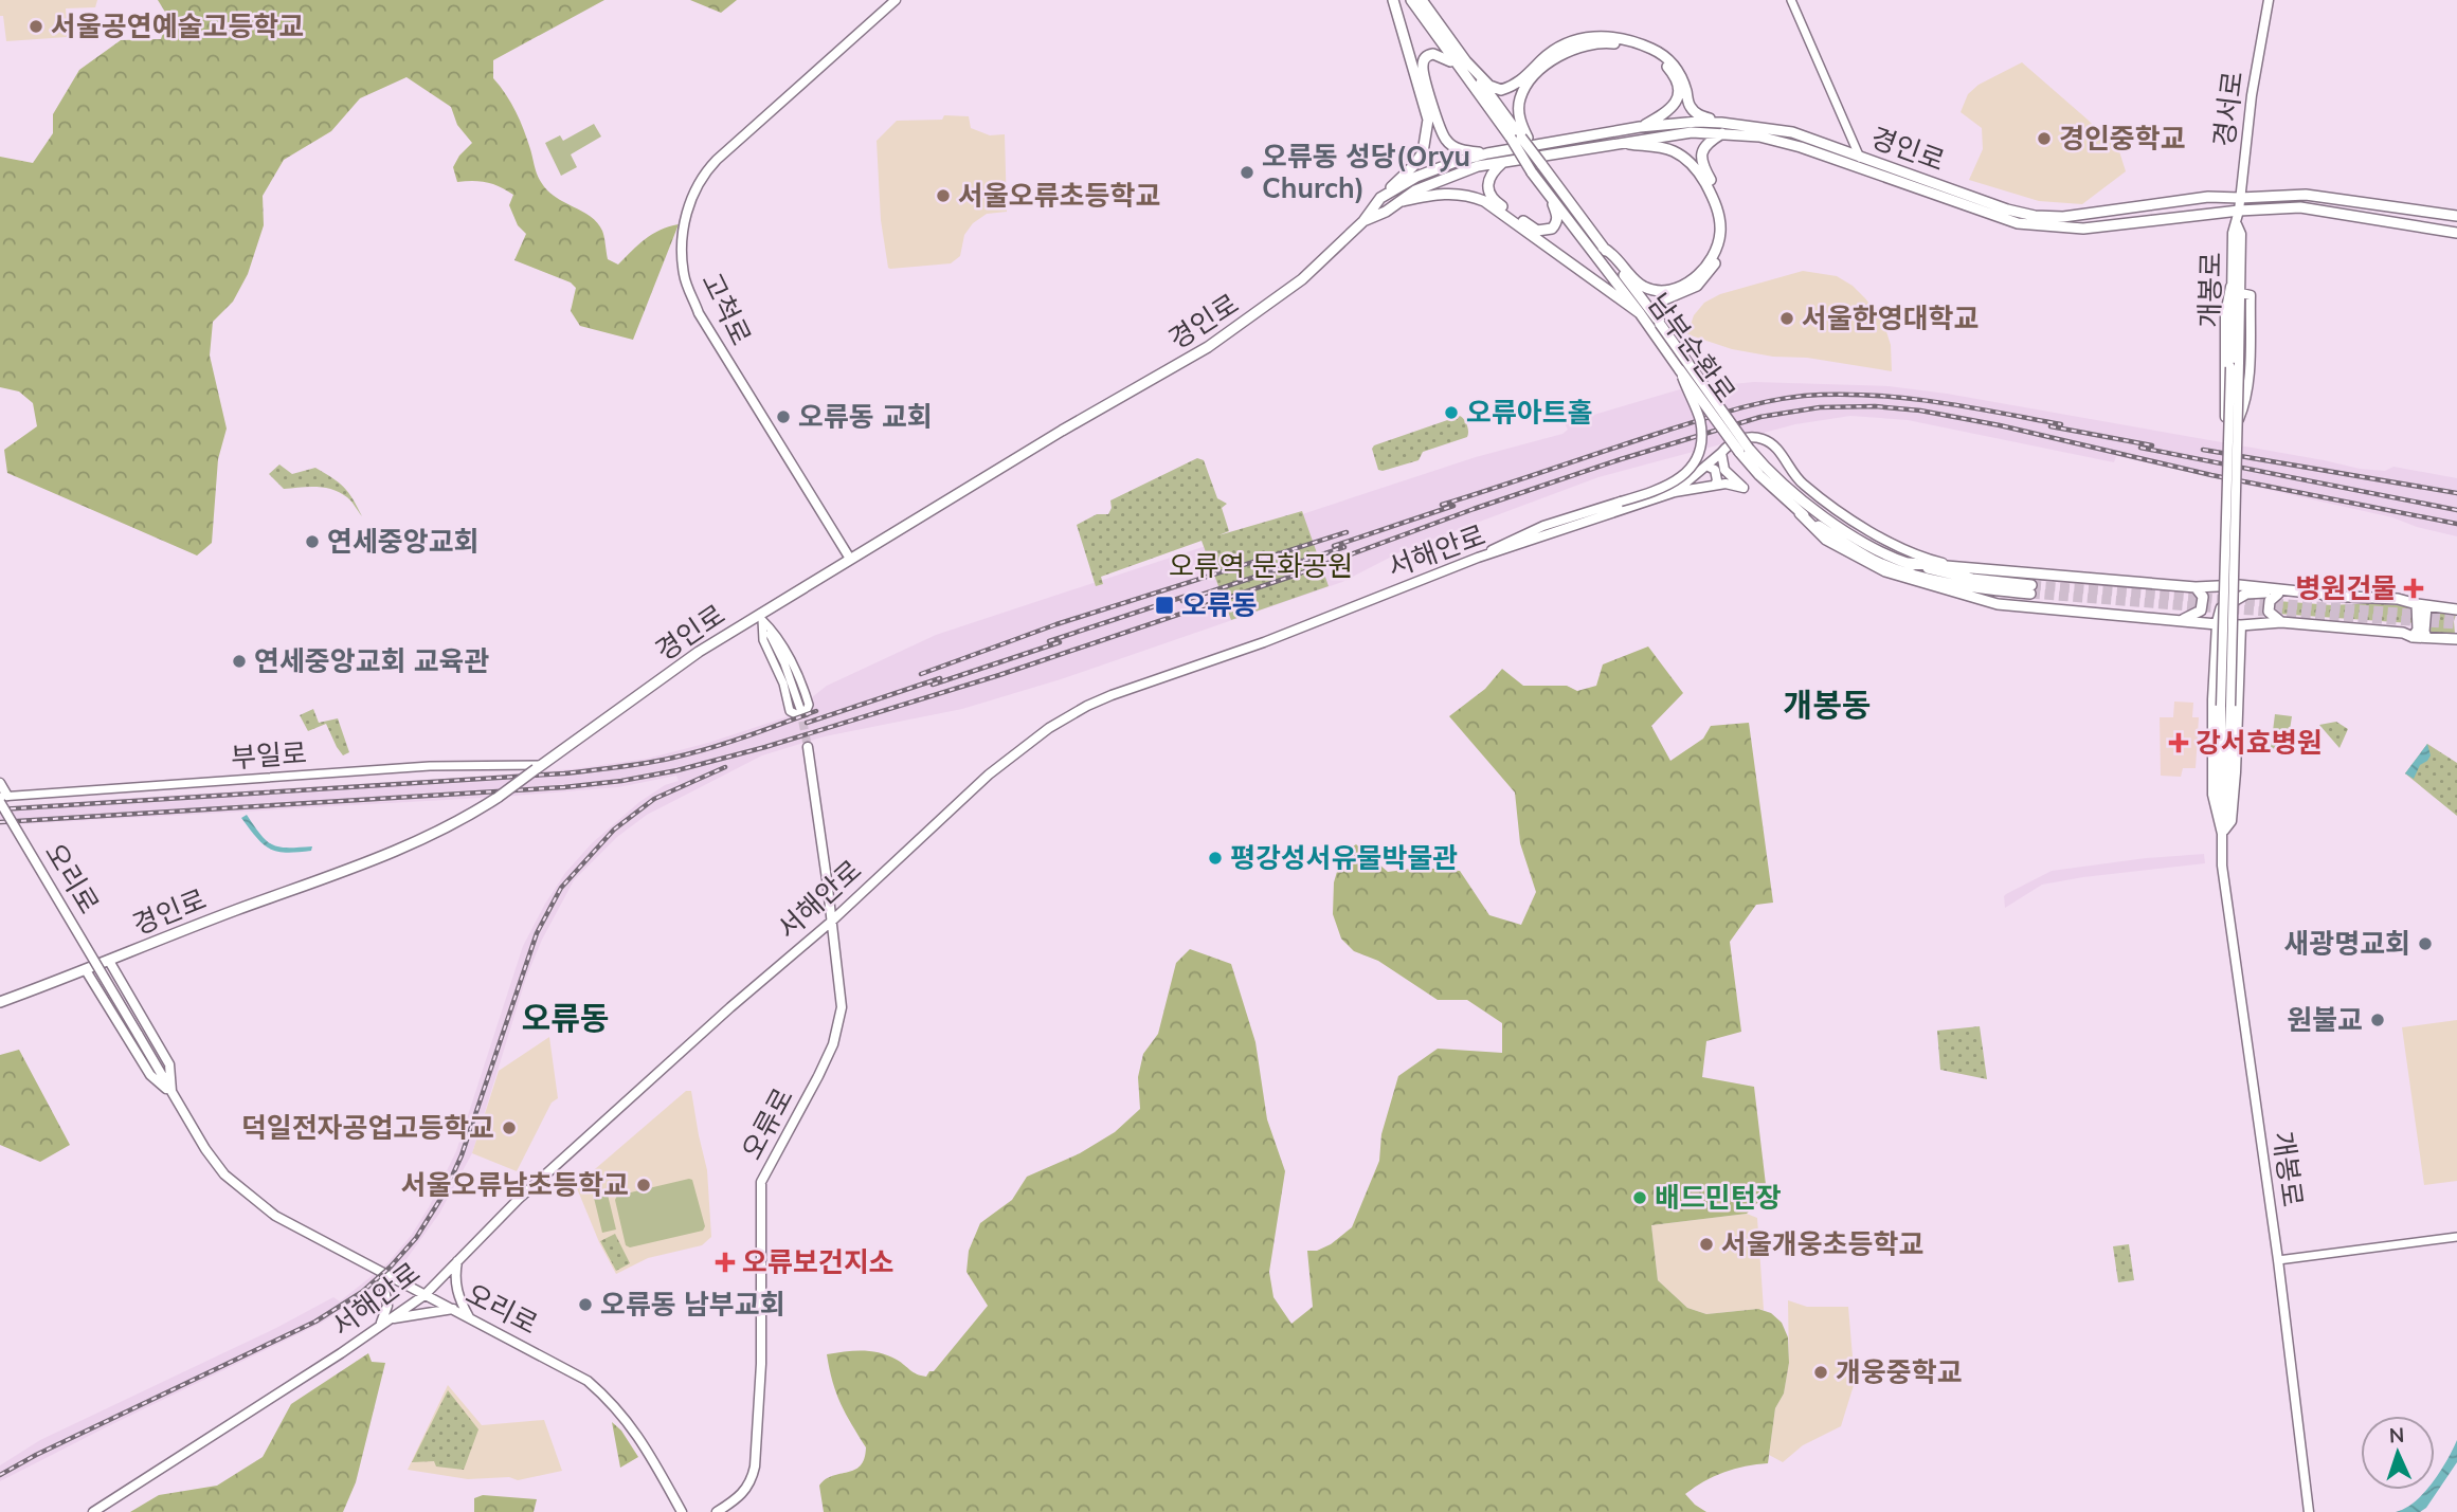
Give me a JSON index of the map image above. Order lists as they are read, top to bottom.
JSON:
{
  "streets": {
    "main road": [
      "경서로",
      "경인로",
      "개봉로",
      "고척로",
      "남부순환로",
      "서해안로",
      "오리로",
      "오류로"
    ],
    "street": ["부일로"]
  },
  "crossings": [
    ["경서로", "경인로"],
    ["경서로", "개봉로"],
    ["경인로", "고척로"],
    ["경인로", "부일로"],
    ["경인로", "오리로"],
    ["서해안로", "오리로"],
    ["서해안로", "오류로"],
    ["부일로", "오리로"]
  ],
  "districts": ["개봉동", "오류동"],
  "parks": ["오류역 문화공원"],
  "places": {
    "other": [
      "서울공연예술고등학교",
      "경인중학교",
      "오류동 성당(Oryu Church)",
      "서울오류초등학교",
      "서울한영대학교",
      "오류아트홀",
      "오류동 교회",
      "연세중앙교회",
      "연세중앙교회 교육관",
      "평강성서유물박물관",
      "새광명교회",
      "원불교",
      "덕일전자공업고등학교",
      "서울오류남초등학교",
      "배드민턴장",
      "서울개웅초등학교",
      "오류동 남부교회",
      "개웅중학교"
    ],
    "health": ["병원건물", "강서효병원", "오류보건지소"],
    "transit": ["오류동"]
  },
  "north": "top"
}
